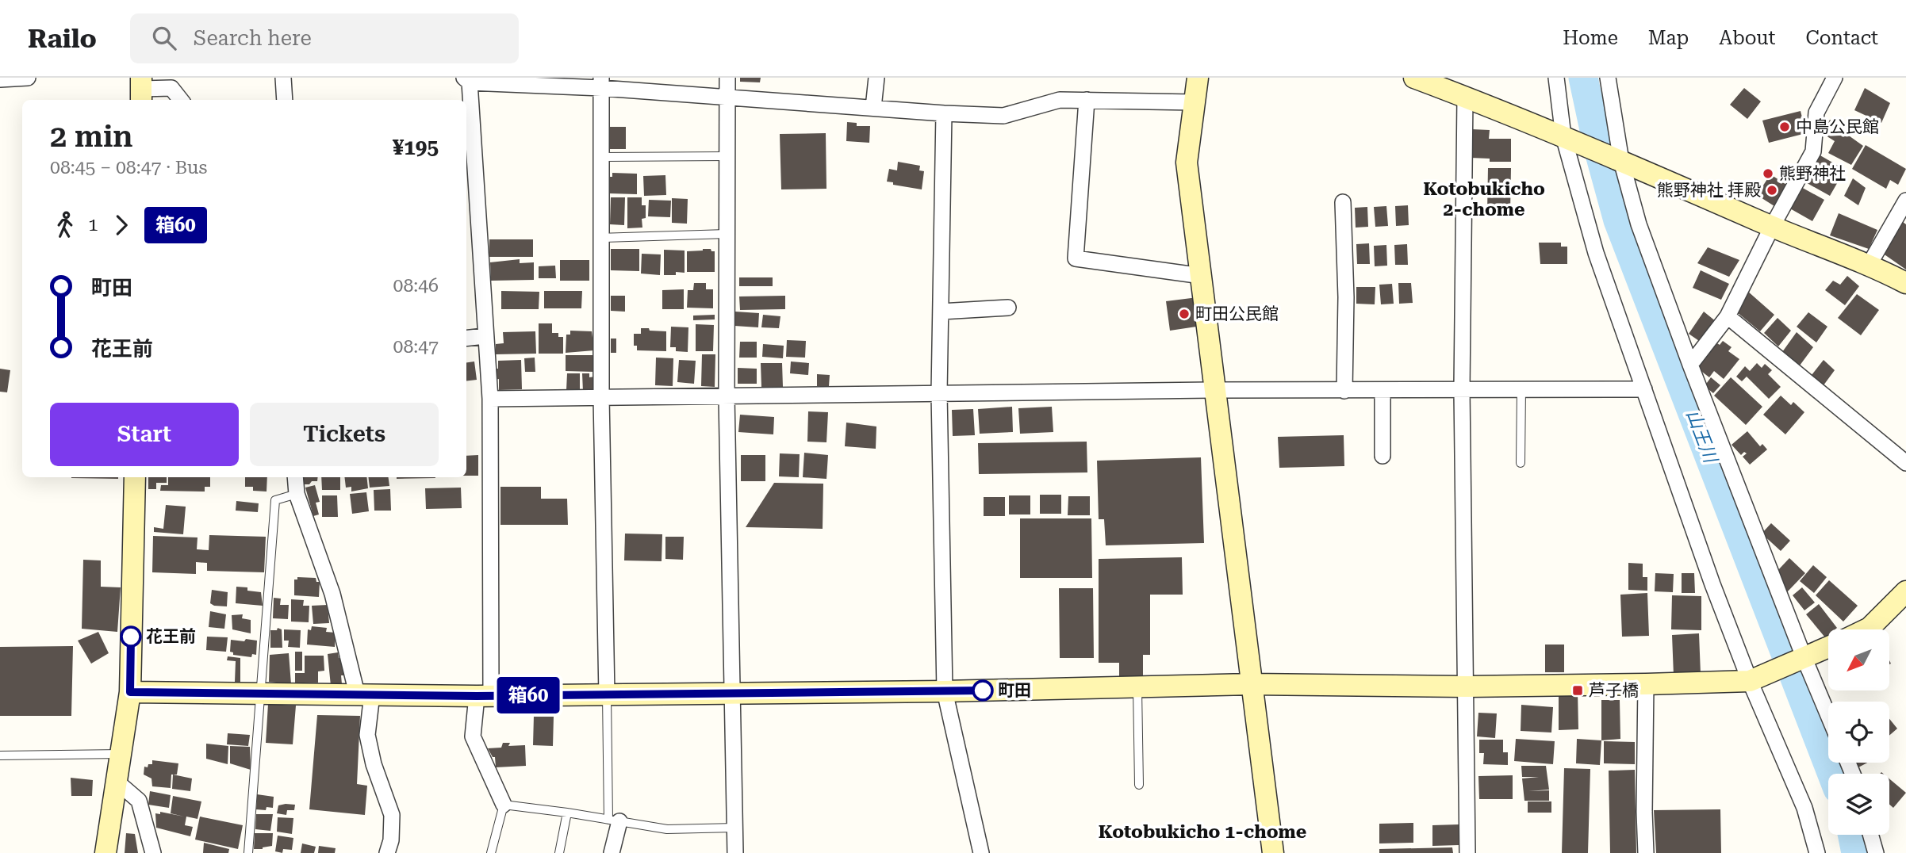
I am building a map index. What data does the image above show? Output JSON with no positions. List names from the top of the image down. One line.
{"districts":["Kotobukicho 2-chome","Kotobukicho 1-chome"],"water":["山王川"],"places":{"other":["中島公民館","熊野神社","熊野神社 拝殿","町田公民館","花王前","町田"],"transit":["芦子橋"]},"lines":["bus line 箱60"],"north":"bottom left","page":{"header":"Railo","search":"Search here","nav":["Home","Map","About","Contact"],"on_map":"箱60","heading":["2 min","08:45 – 08:47 · Bus","¥195"],"legs":["1","箱60"],"list":[{"name":"町田","value":"08:46"},{"name":"花王前","value":"08:47"}],"buttons":["Start","Tickets"]}}
